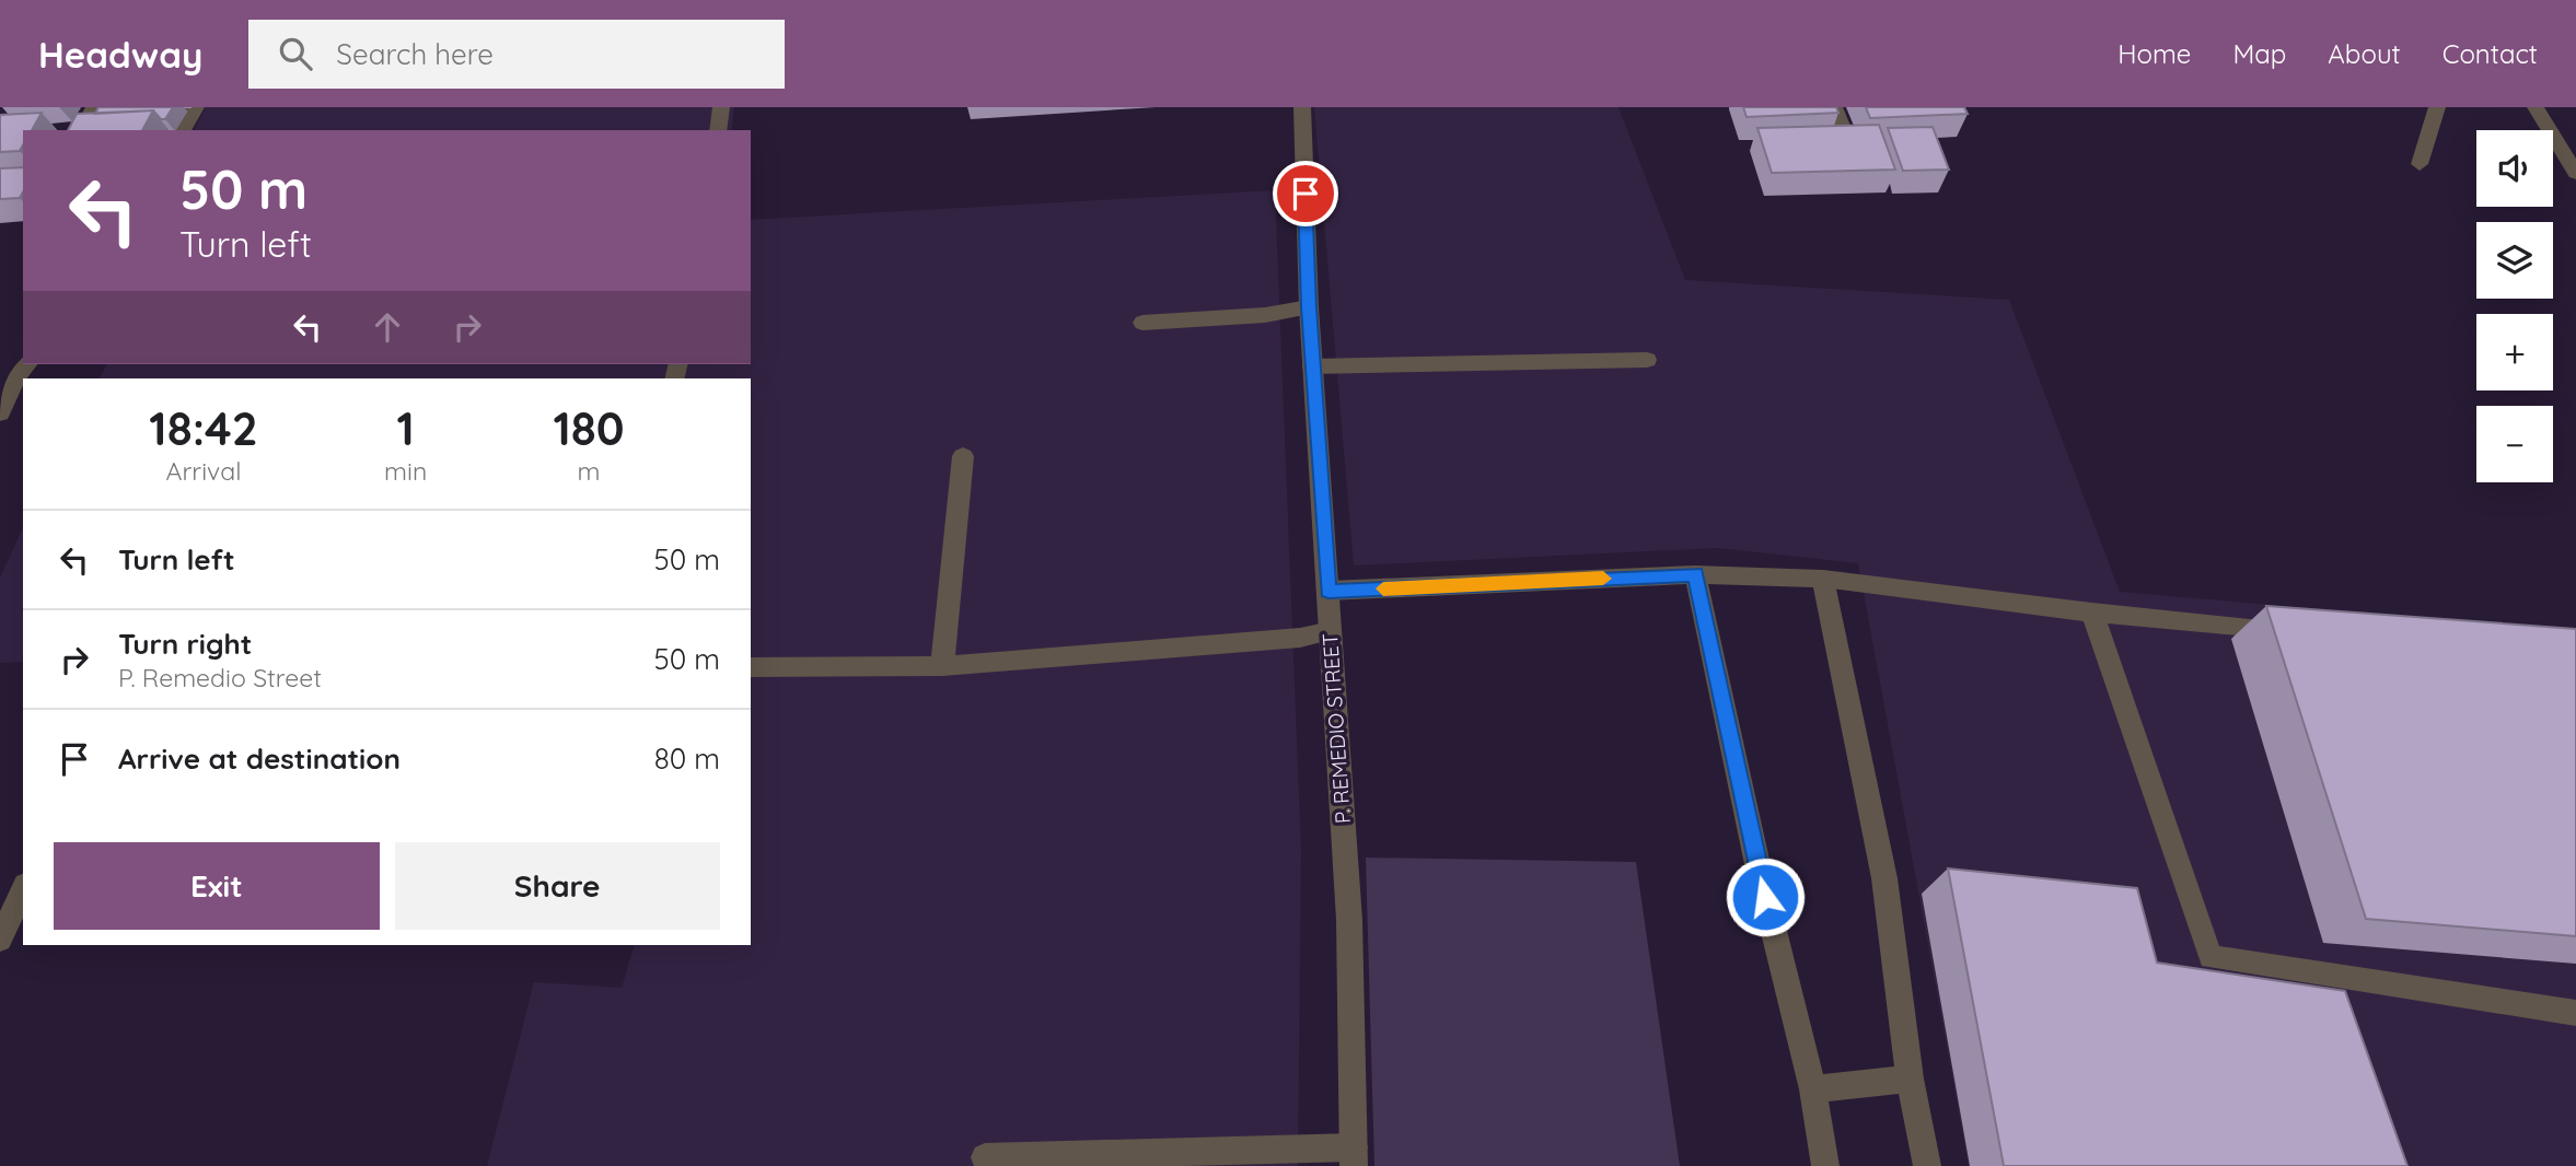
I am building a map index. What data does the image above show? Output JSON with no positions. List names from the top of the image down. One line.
{"streets":{"street":["P. REMEDIO STREET"]},"page":{"header":"Headway","search":"Search here","nav":["Home","Map","About","Contact"],"map_buttons":["+","−"],"turn":["50 m","Turn left"],"eta":["18:42","Arrival","1","min","180","m"],"list":[{"name":"Turn left","value":"50 m"},{"name":"Turn right","note":"P. Remedio Street","value":"50 m"},{"name":"Arrive at destination","value":"80 m"}],"buttons":["Exit","Share"]}}
